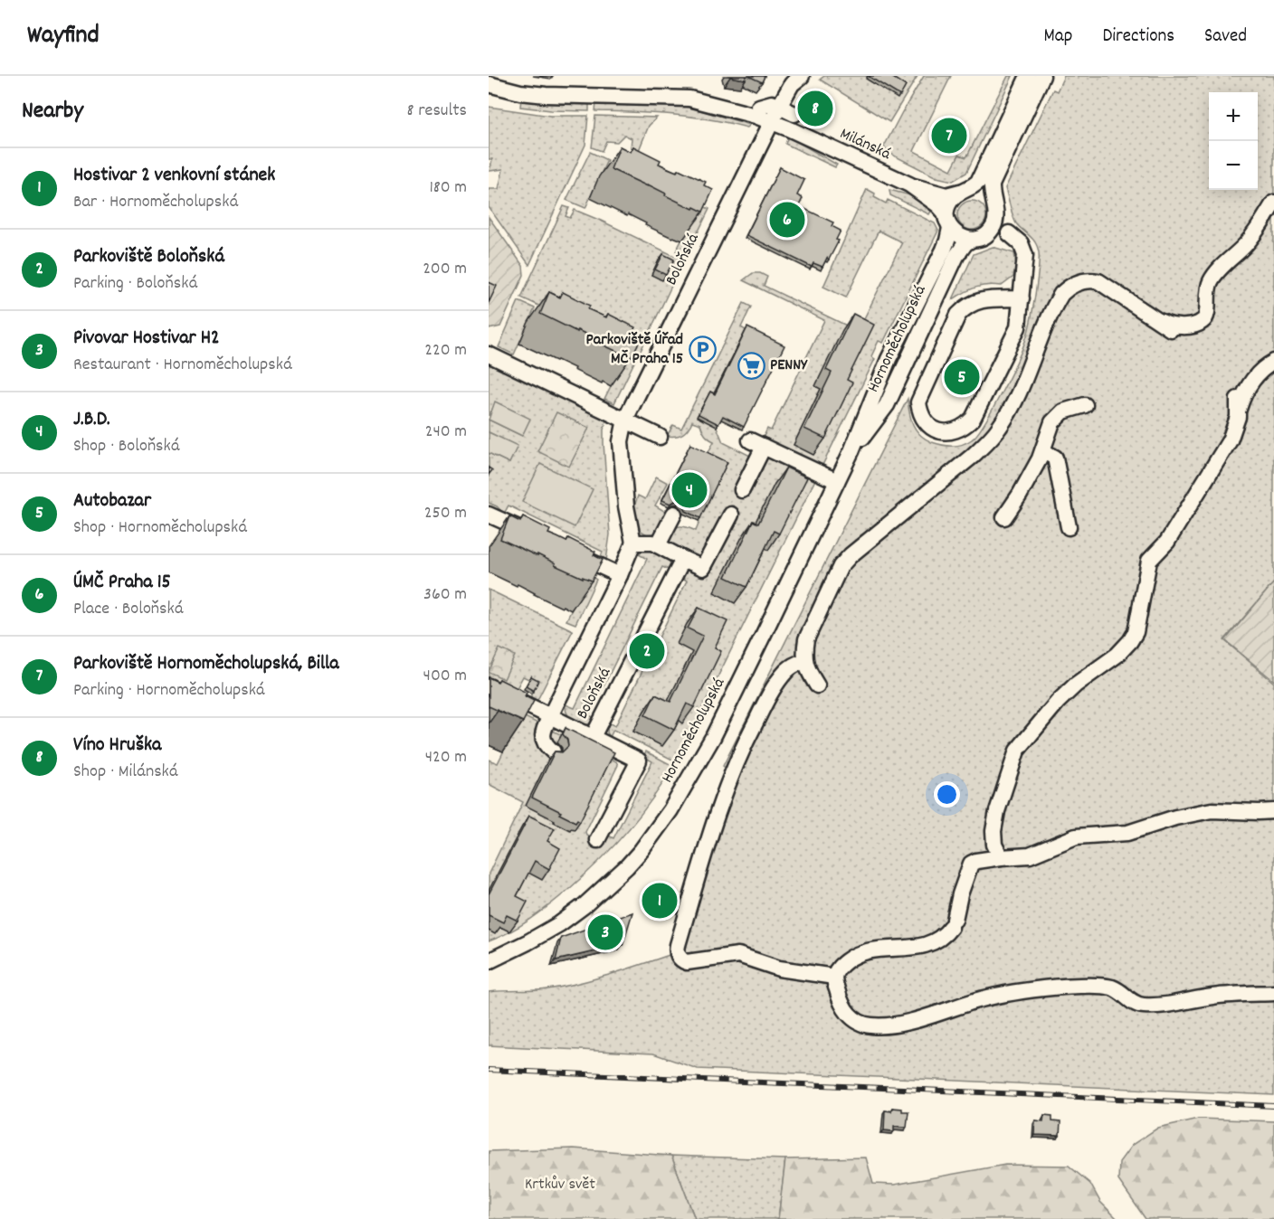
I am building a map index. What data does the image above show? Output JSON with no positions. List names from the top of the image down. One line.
{"streets":{"street":["Milánská","Boloňská","Hornoměcholupská"]},"crossings":[["Milánská","Boloňská"],["Milánská","Hornoměcholupská"]],"parks":["Krtkův svět"],"places":{"parking":["Parkoviště Úřad MČ Praha 15"],"supermarket":["PENNY"]},"page":{"header":"Wayfind","nav":["Map","Directions","Saved"],"heading":["Nearby","8 results"],"pins":["8","7","6","5","4","2","1","3"],"map_buttons":["+","−"],"list":[{"mark":"1","name":"Hostivar 2 venkovní stánek","note":"Bar · Hornoměcholupská","value":"180 m"},{"mark":"2","name":"Parkoviště Boloňská","note":"Parking · Boloňská","value":"200 m"},{"mark":"3","name":"Pivovar Hostivar H2","note":"Restaurant · Hornoměcholupská","value":"220 m"},{"mark":"4","name":"J.B.D.","note":"Shop · Boloňská","value":"240 m"},{"mark":"5","name":"Autobazar","note":"Shop · Hornoměcholupská","value":"250 m"},{"mark":"6","name":"ÚMČ Praha 15","note":"Place · Boloňská","value":"360 m"},{"mark":"7","name":"Parkoviště Hornoměcholupská, Billa","note":"Parking · Hornoměcholupská","value":"400 m"},{"mark":"8","name":"Víno Hruška","note":"Shop · Milánská","value":"420 m"}]}}
